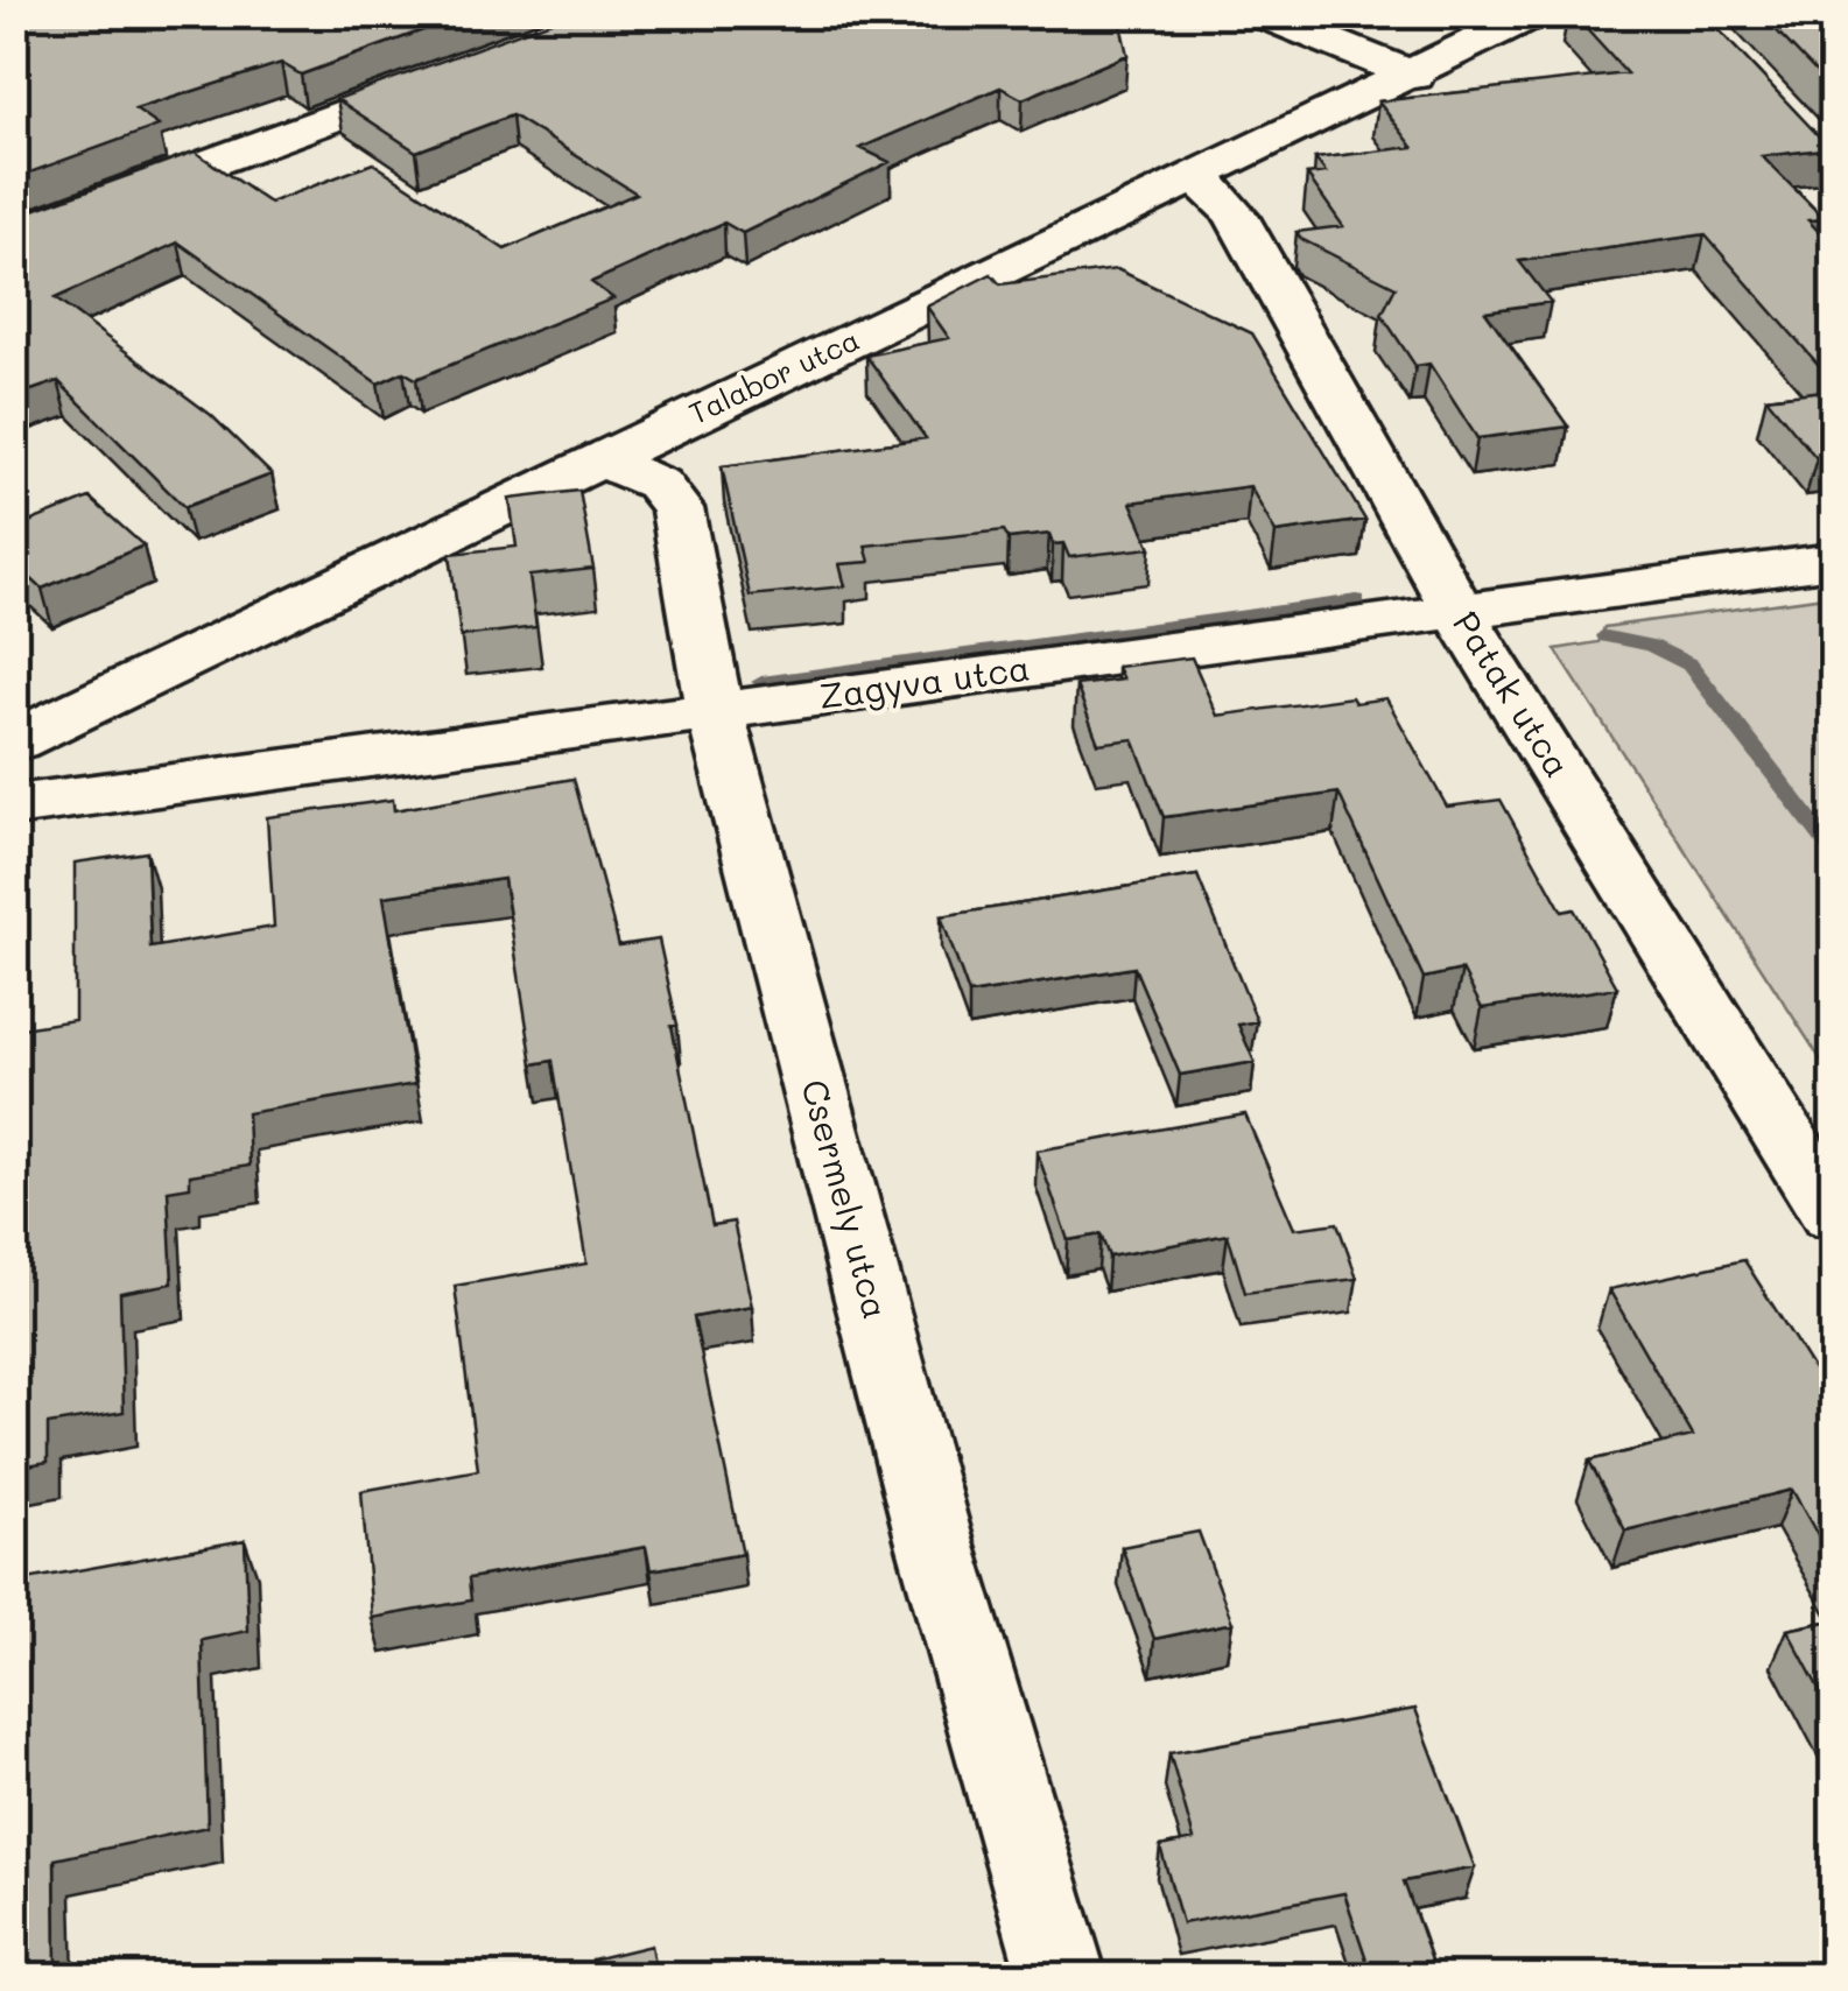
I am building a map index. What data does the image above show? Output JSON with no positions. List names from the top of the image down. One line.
{"streets":{"street":["Talabor utca","Zagyva utca","Patak utca","Csermely utca"]},"crossings":[["Talabor utca","Patak utca"],["Talabor utca","Csermely utca"],["Zagyva utca","Patak utca"],["Zagyva utca","Csermely utca"]]}
